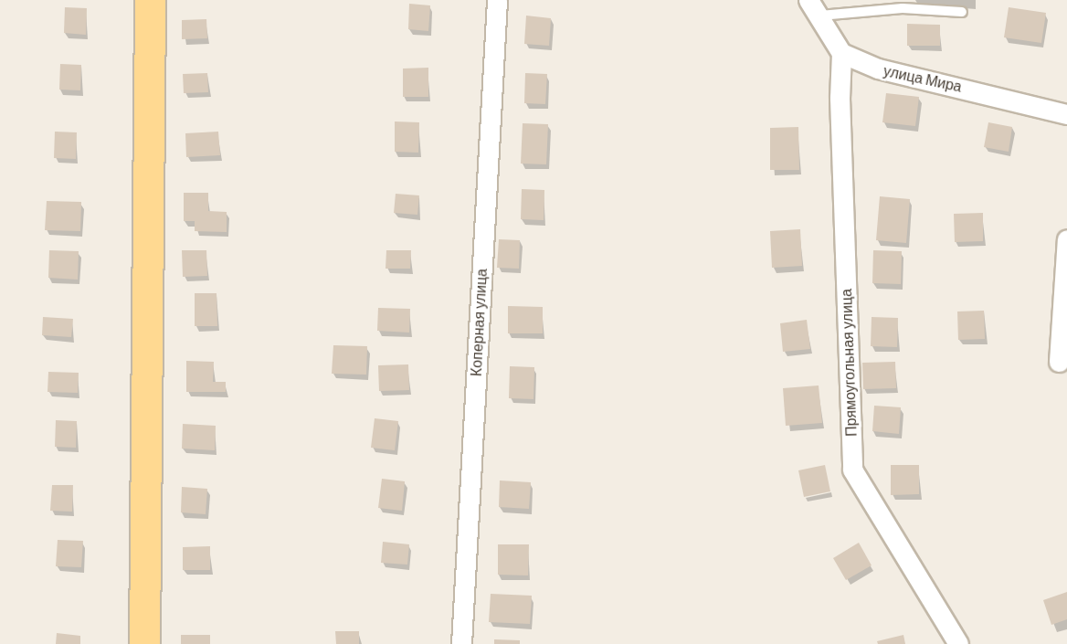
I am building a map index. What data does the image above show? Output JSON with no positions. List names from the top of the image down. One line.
{"streets":{"street":["улица Мира","Коперная улица","Прямоугольная улица"]},"crossings":[["улица Мира","Прямоугольная улица"]]}
